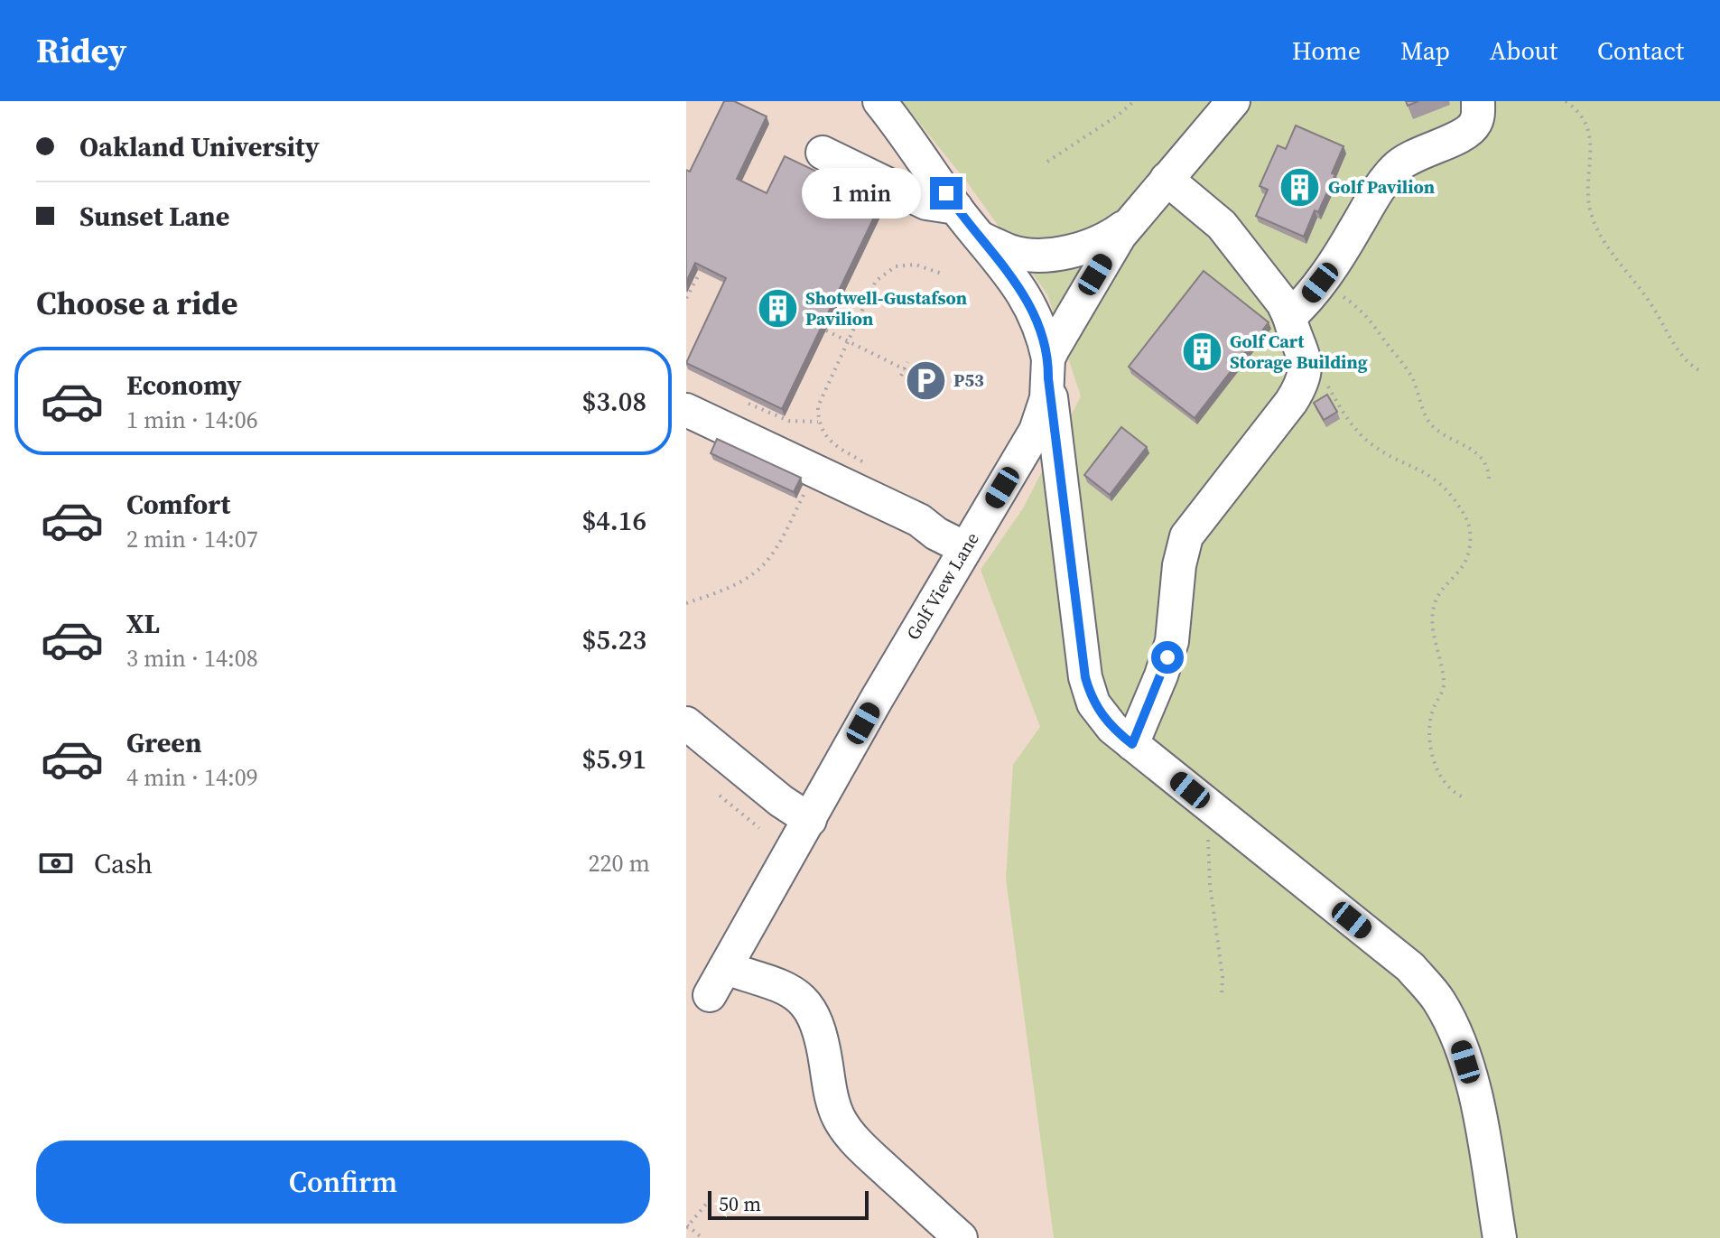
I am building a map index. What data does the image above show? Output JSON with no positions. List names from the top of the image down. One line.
{"streets":{"street":["Golf View Lane"]},"places":{"building":["Golf Pavilion","Shotwell-Gustafson Pavilion","Golf Cart Storage Building"],"parking":["P53"]},"scale_bar":"50 m","page":{"header":"Ridey","nav":["Home","Map","About","Contact"],"banner":["Oakland University","Sunset Lane"],"bubble":"1 min","heading":"Choose a ride","list":[{"name":"Economy","note":"1 min · 14:06","value":"$3.08"},{"name":"Comfort","note":"2 min · 14:07","value":"$4.16"},{"name":"XL","note":"3 min · 14:08","value":"$5.23"},{"name":"Green","note":"4 min · 14:09","value":"$5.91"}],"pay":["Cash","220 m"],"buttons":"Confirm","scale":"50 m"}}
